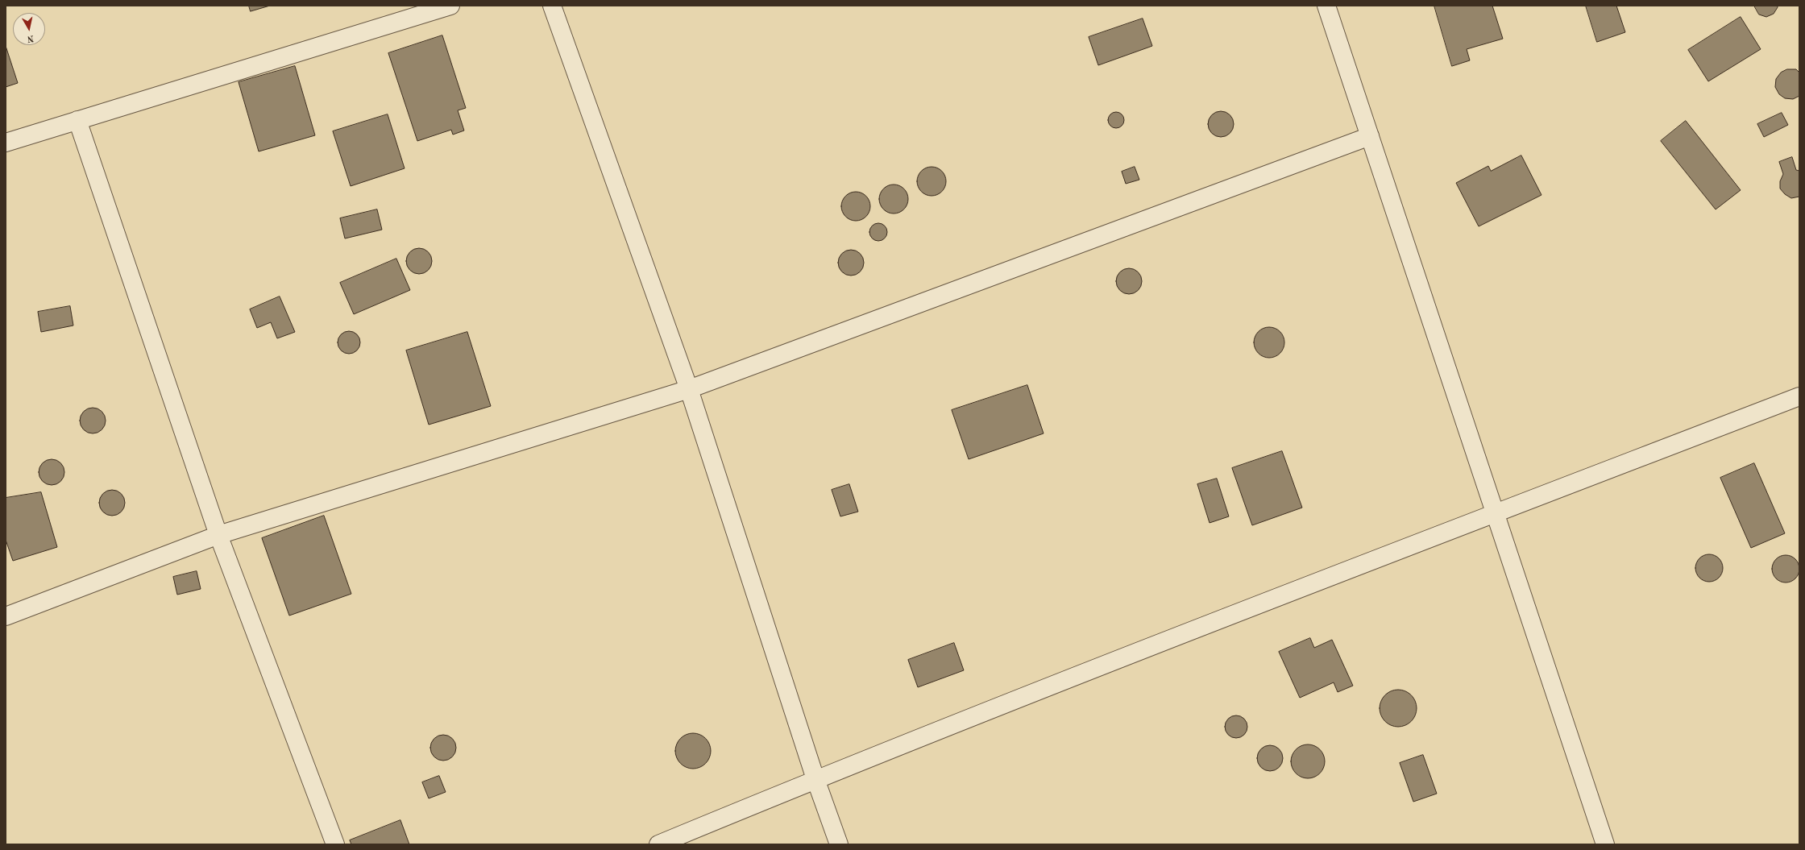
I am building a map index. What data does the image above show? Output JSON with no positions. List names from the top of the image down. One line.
{"north":"bottom"}
